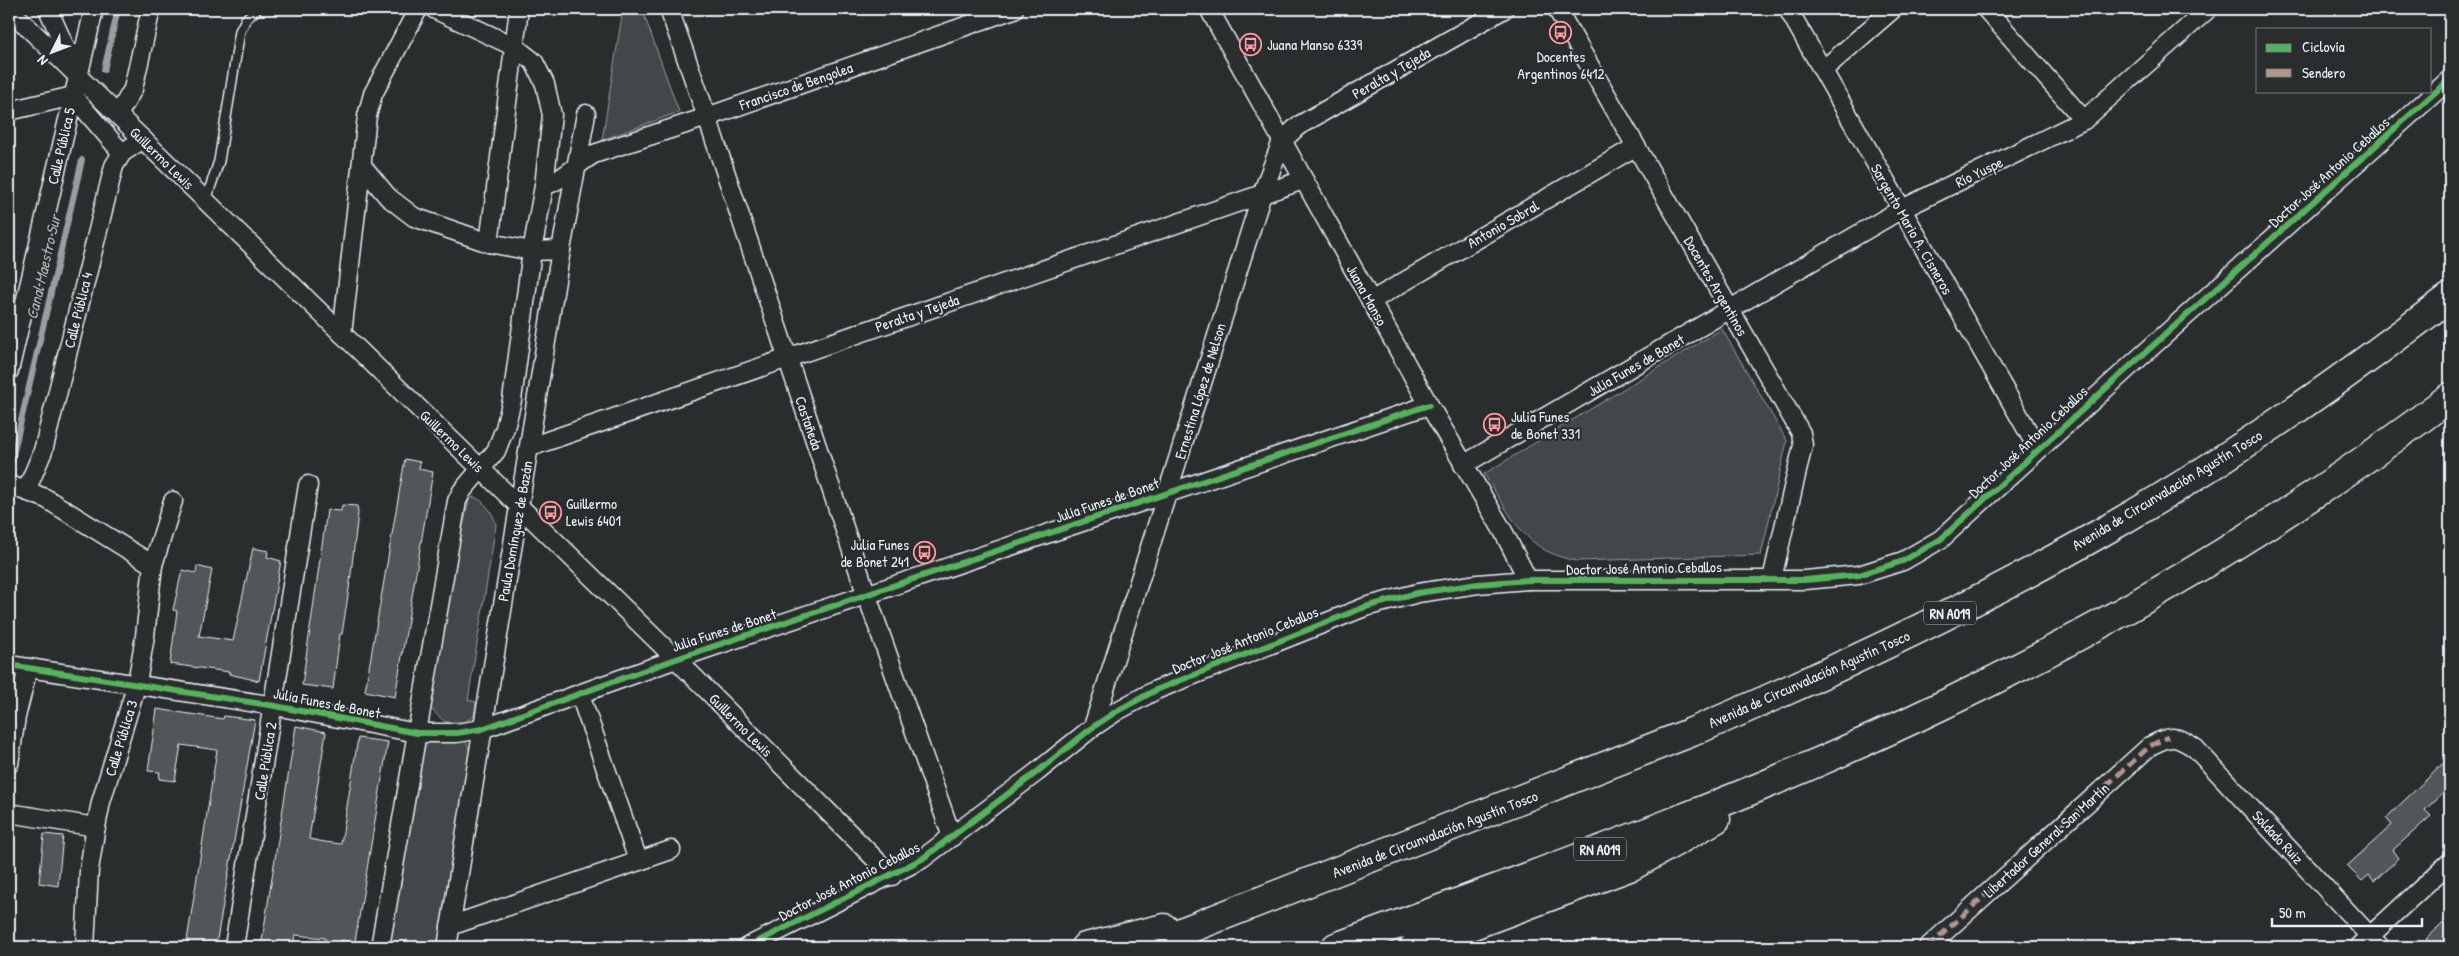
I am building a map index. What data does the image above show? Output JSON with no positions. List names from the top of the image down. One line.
{"streets":{"highway":["Avenida de Circunvalación Agustín Tosco","RN A019"],"street":["Peralta y Tejeda","Francisco de Bengolea","Calle Pública 5","Guillermo Lewis","Río Yuspe","Doctor José Antonio Ceballos","Antonio Sobral","Sargento Mario A. Cisneros","Docentes Argentinos","Juana Manso","Calle Pública 4","Julia Funes de Bonet","Ernestina López de Nelson","Castañeda","Paula Domínguez de Bazán","Calle Pública 3","Calle Pública 2","Soldado Ruiz","Libertador General San Martín"]},"crossings":[["Peralta y Tejeda","Juana Manso"],["Peralta y Tejeda","Ernestina López de Nelson"],["Peralta y Tejeda","Castañeda"],["Peralta y Tejeda","Paula Domínguez de Bazán"],["Francisco de Bengolea","Castañeda"],["Francisco de Bengolea","Paula Domínguez de Bazán"],["Calle Pública 5","Guillermo Lewis"],["Guillermo Lewis","Doctor José Antonio Ceballos"],["Guillermo Lewis","Julia Funes de Bonet"],["Guillermo Lewis","Paula Domínguez de Bazán"],["Río Yuspe","Sargento Mario A. Cisneros"],["Río Yuspe","Docentes Argentinos"],["Río Yuspe","Julia Funes de Bonet"],["Doctor José Antonio Ceballos","Sargento Mario A. Cisneros"],["Doctor José Antonio Ceballos","Docentes Argentinos"],["Doctor José Antonio Ceballos","Juana Manso"],["Doctor José Antonio Ceballos","Ernestina López de Nelson"],["Doctor José Antonio Ceballos","Castañeda"],["Antonio Sobral","Docentes Argentinos"],["Antonio Sobral","Juana Manso"],["Docentes Argentinos","Julia Funes de Bonet"],["Juana Manso","Julia Funes de Bonet"],["Juana Manso","Ernestina López de Nelson"],["Julia Funes de Bonet","Ernestina López de Nelson"],["Julia Funes de Bonet","Castañeda"],["Julia Funes de Bonet","Paula Domínguez de Bazán"],["Julia Funes de Bonet","Calle Pública 3"],["Julia Funes de Bonet","Calle Pública 2"],["Soldado Ruiz","Libertador General San Martín"]],"water":["Canal Maestro Sur"],"places":{"bus stop":["Docentes Argentinos 6412","Juana Manso 6339","Julia Funes de Bonet 331","Guillermo Lewis 6401","Julia Funes de Bonet 241"]},"legend":["Ciclovía","Sendero"],"scale_bar":"50 m","north":"bottom left"}
